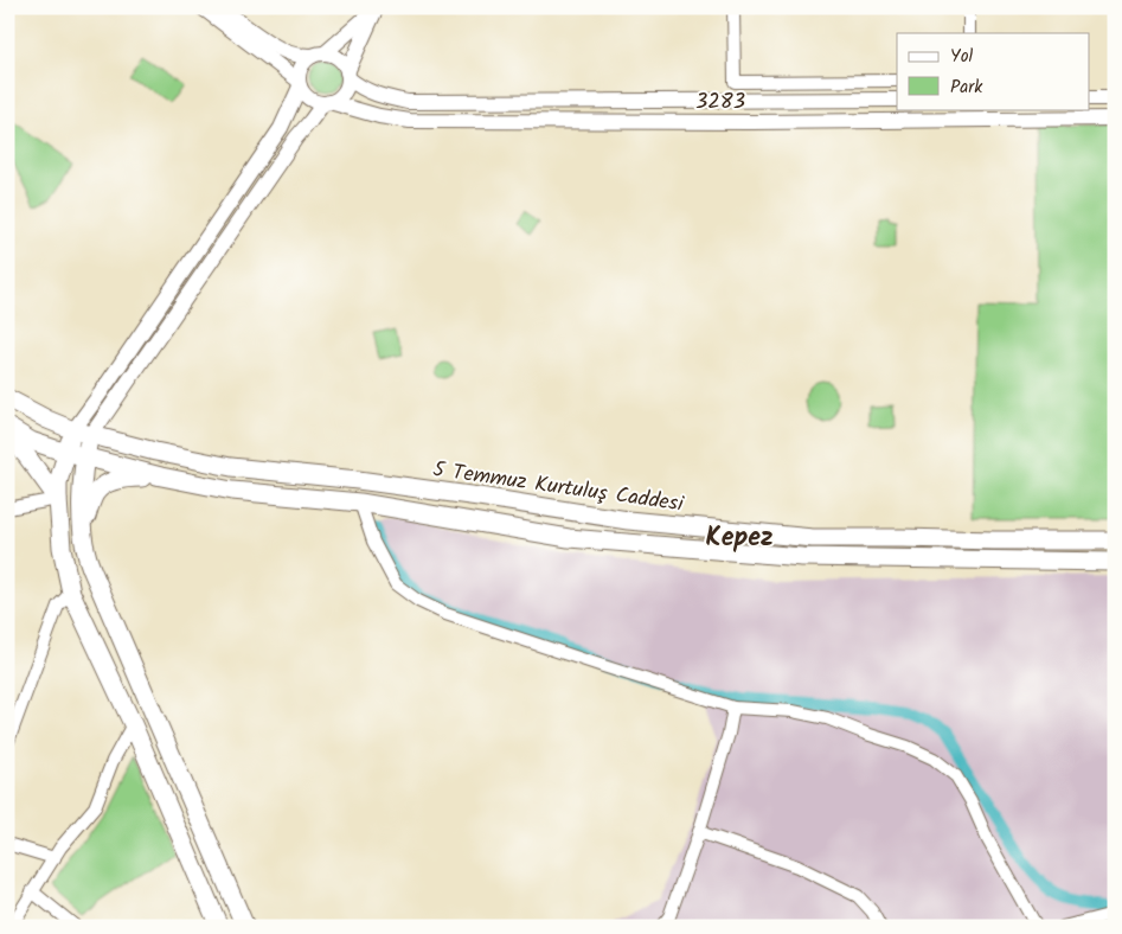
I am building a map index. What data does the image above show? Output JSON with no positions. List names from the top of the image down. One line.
{"streets":{"main road":["5 Temmuz Kurtuluş Caddesi"],"street":["3283"]},"districts":["Kepez"],"legend":["Yol","Park"]}
